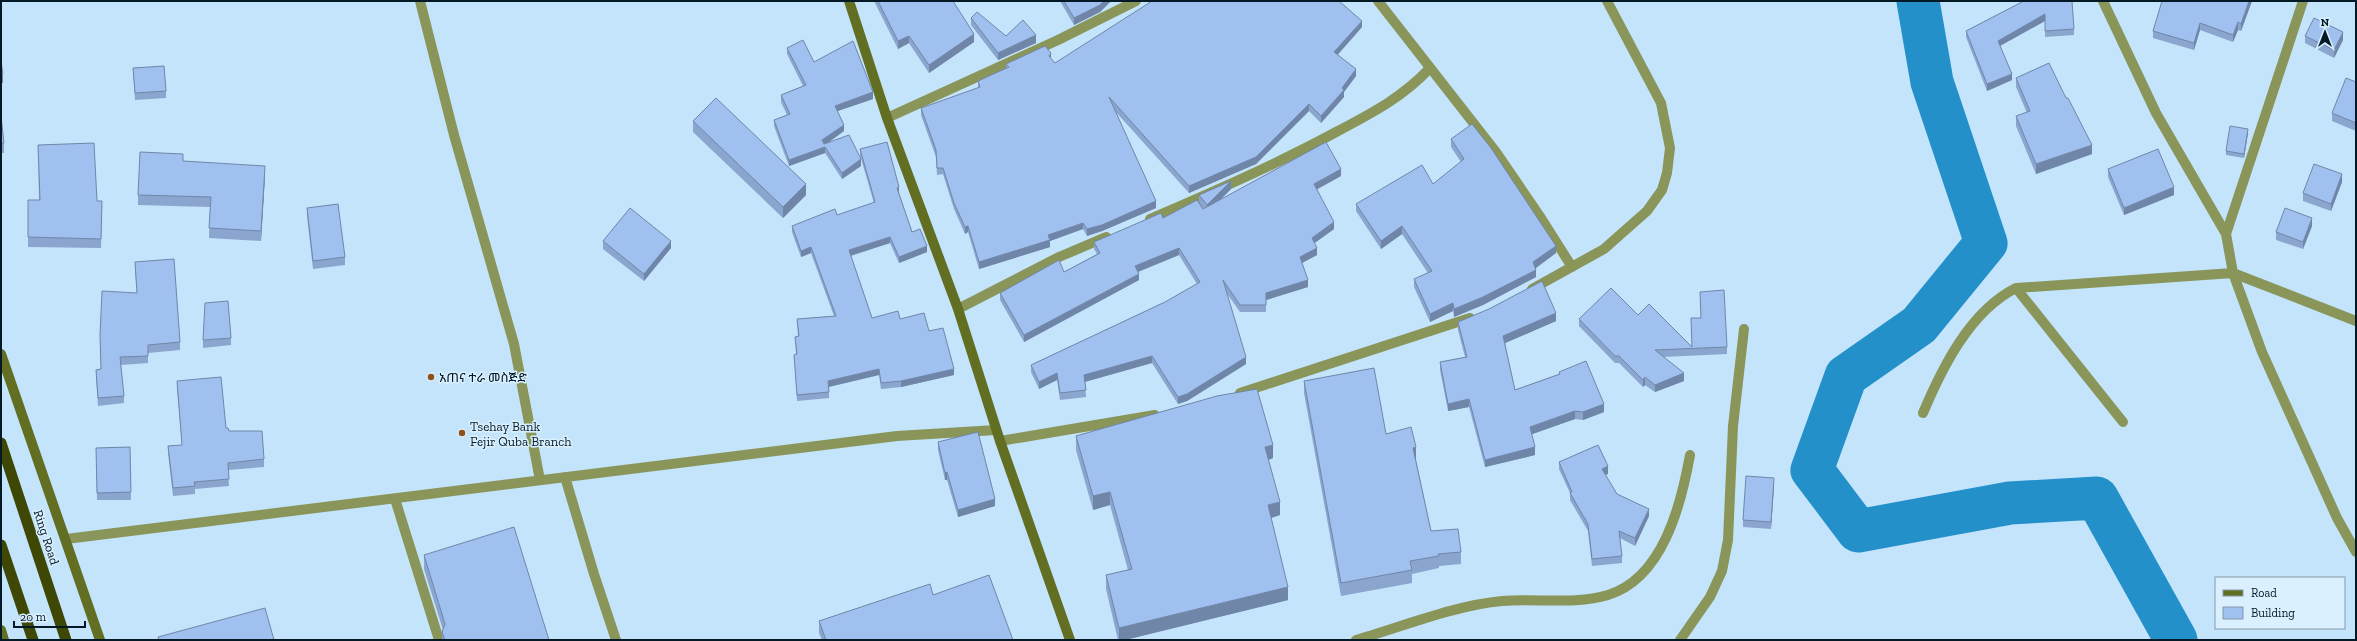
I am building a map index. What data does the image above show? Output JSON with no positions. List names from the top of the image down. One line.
{"streets":{"highway":["Ring Road"]},"places":["አጠና ተራ መስጅድ","Tsehay Bank Fejir Quba Branch"],"legend":["Road","Building"],"scale_bar":"20 m","north":"top"}
